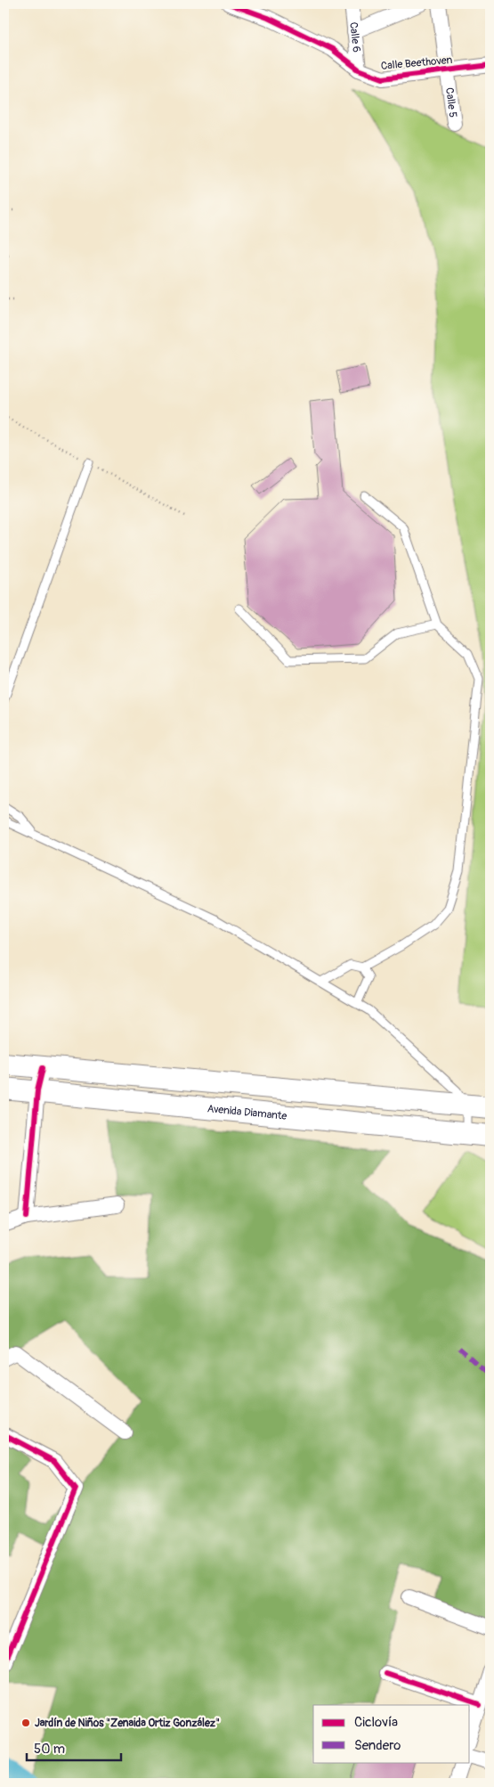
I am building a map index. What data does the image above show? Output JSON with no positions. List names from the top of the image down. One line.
{"streets":{"main road":["Avenida Diamante"],"street":["Calle 6","Calle Beethoven","Calle 5"]},"crossings":[["Calle 6","Calle Beethoven"],["Calle Beethoven","Calle 5"]],"places":["Jardín de Niños \"Zenaida Ortiz González\""],"legend":["Ciclovía","Sendero"],"scale_bar":"50 m"}
